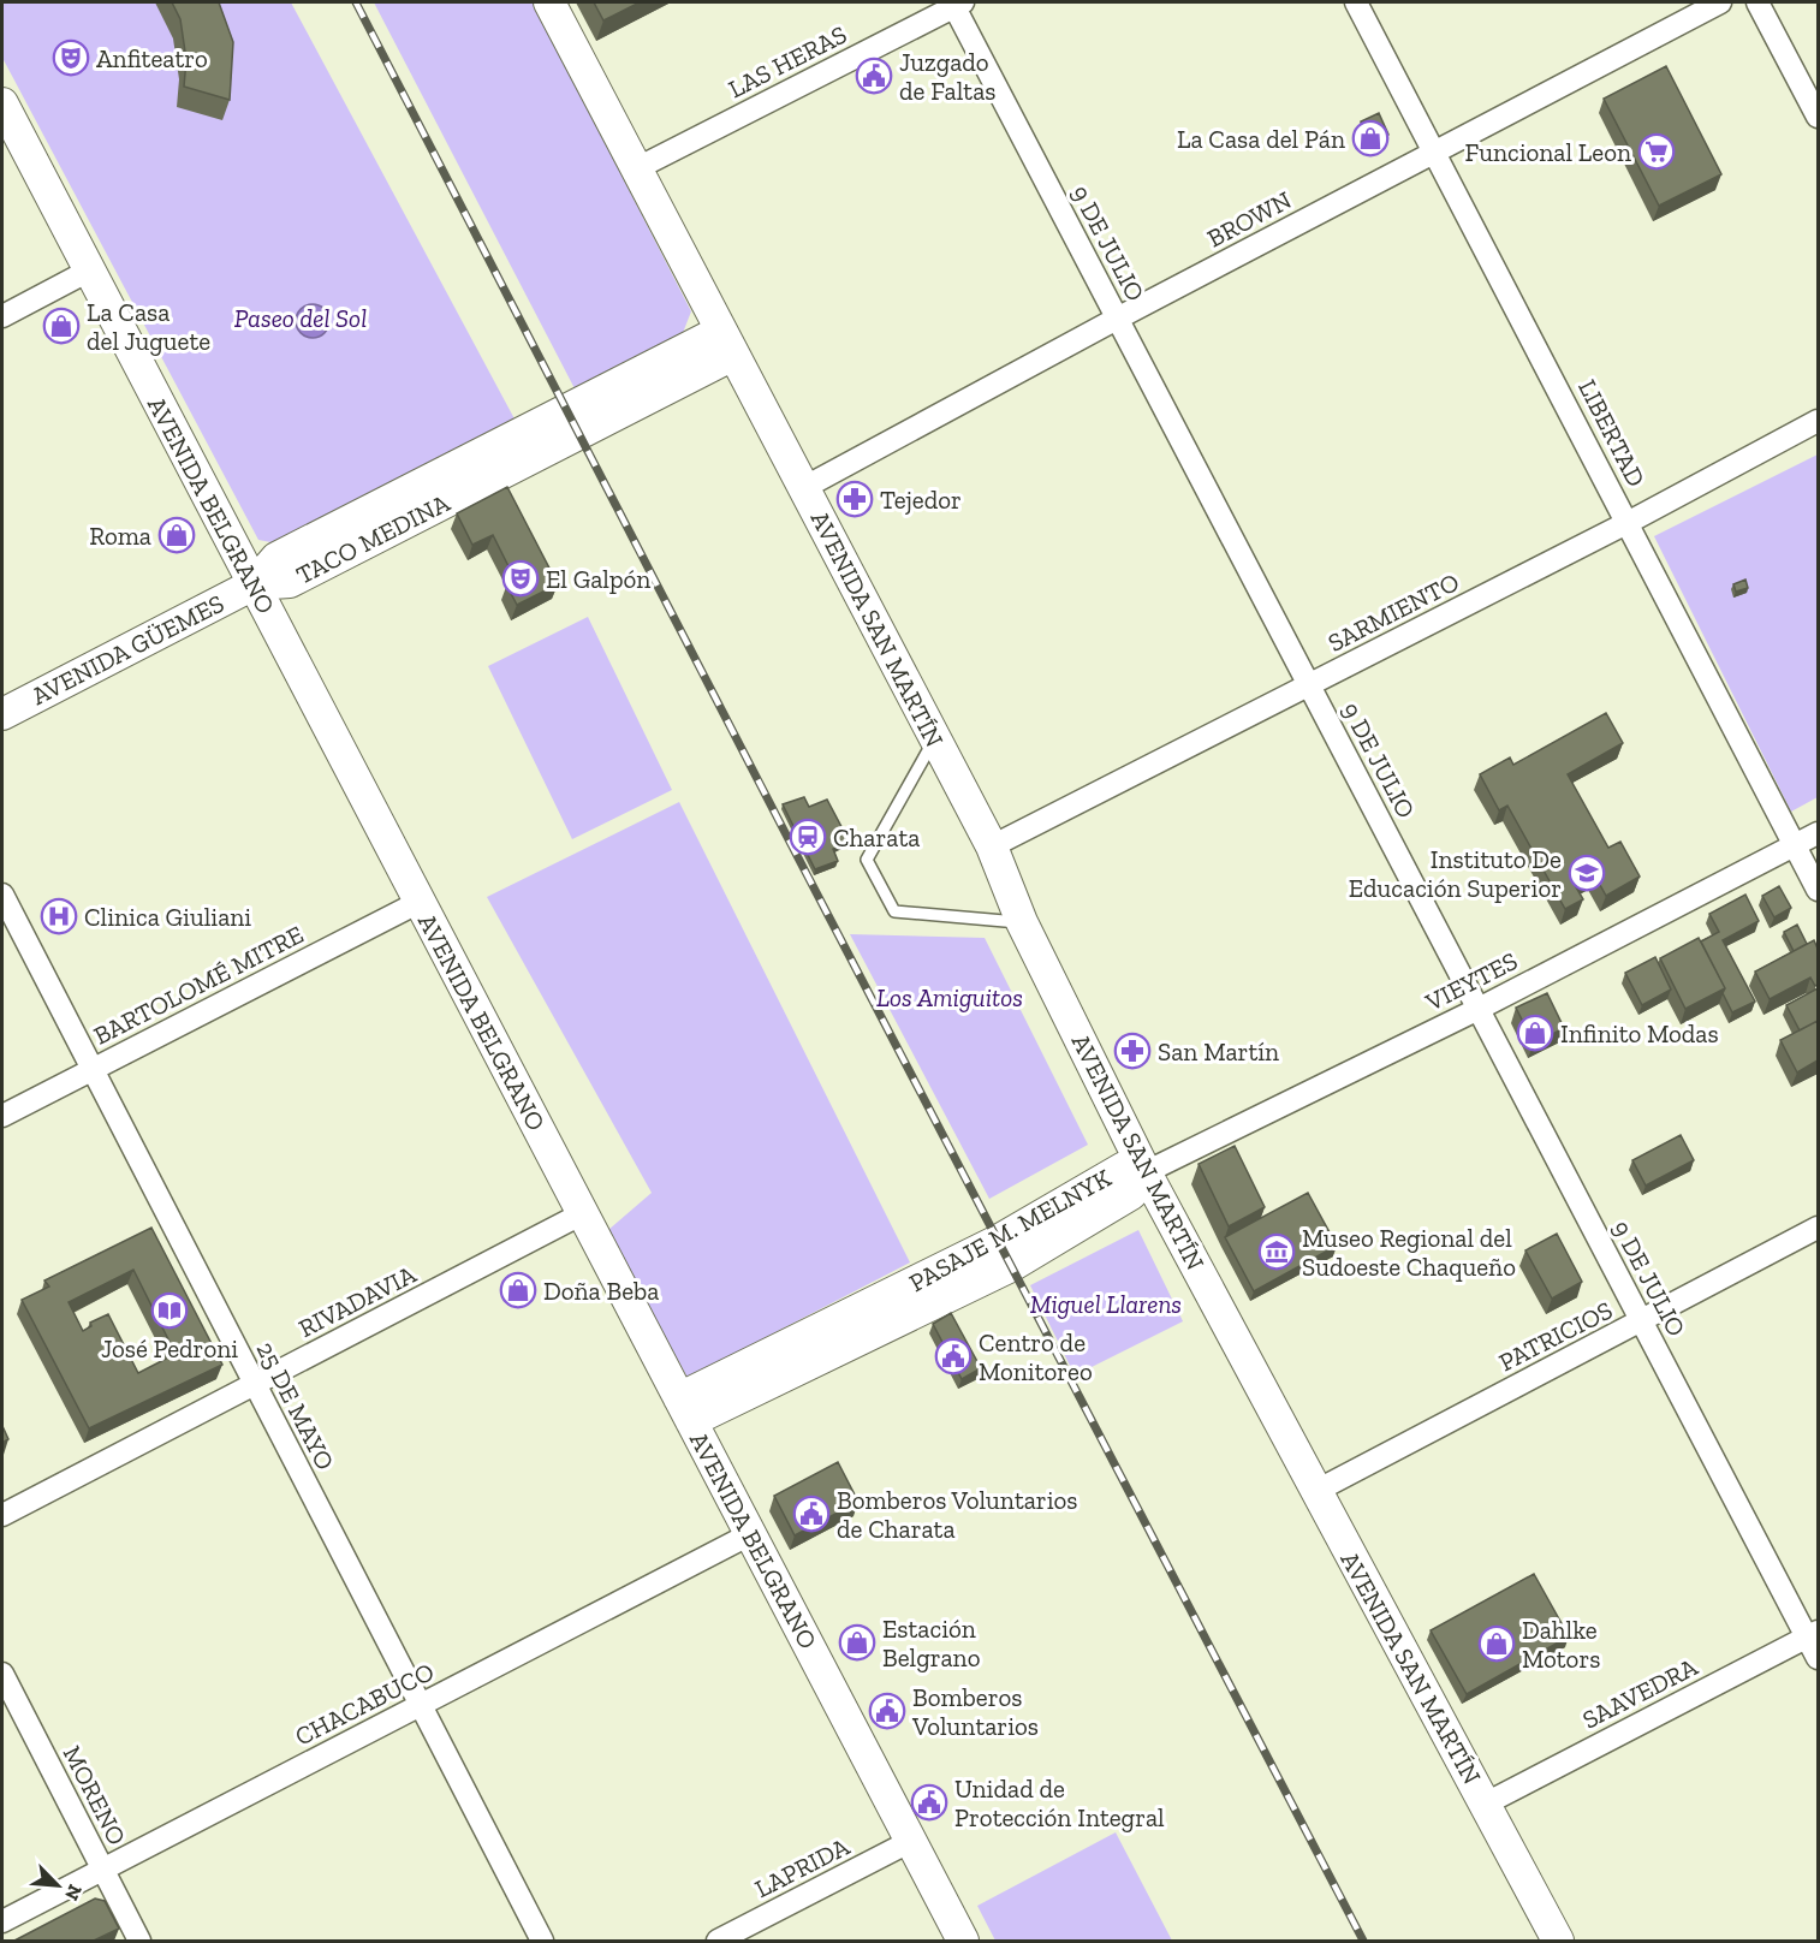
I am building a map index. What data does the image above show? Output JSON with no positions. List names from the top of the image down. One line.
{"streets":{"main road":["AVENIDA BELGRANO","TACO MEDINA","AVENIDA SAN MARTÍN","AVENIDA GÜEMES","PASAJE M. MELNYK"],"street":["LAS HERAS","BROWN","9 DE JULIO","LIBERTAD","SARMIENTO","VIEYTES","BARTOLOMÉ MITRE","RIVADAVIA","PATRICIOS","25 DE MAYO","SAAVEDRA","CHACABUCO","MORENO","LAPRIDA"]},"crossings":[["LAS HERAS","9 DE JULIO"],["LAS HERAS","AVENIDA SAN MARTÍN"],["BROWN","9 DE JULIO"],["BROWN","LIBERTAD"],["BROWN","AVENIDA SAN MARTÍN"],["9 DE JULIO","SARMIENTO"],["9 DE JULIO","VIEYTES"],["9 DE JULIO","PATRICIOS"],["9 DE JULIO","SAAVEDRA"],["LIBERTAD","SARMIENTO"],["LIBERTAD","VIEYTES"],["AVENIDA BELGRANO","TACO MEDINA"],["AVENIDA BELGRANO","AVENIDA GÜEMES"],["AVENIDA BELGRANO","BARTOLOMÉ MITRE"],["AVENIDA BELGRANO","PASAJE M. MELNYK"],["AVENIDA BELGRANO","RIVADAVIA"],["AVENIDA BELGRANO","CHACABUCO"],["AVENIDA BELGRANO","LAPRIDA"],["TACO MEDINA","AVENIDA SAN MARTÍN"],["TACO MEDINA","AVENIDA GÜEMES"],["SARMIENTO","AVENIDA SAN MARTÍN"],["AVENIDA SAN MARTÍN","VIEYTES"],["AVENIDA SAN MARTÍN","PASAJE M. MELNYK"],["AVENIDA SAN MARTÍN","PATRICIOS"],["AVENIDA SAN MARTÍN","SAAVEDRA"],["VIEYTES","PASAJE M. MELNYK"],["BARTOLOMÉ MITRE","25 DE MAYO"],["RIVADAVIA","25 DE MAYO"],["25 DE MAYO","CHACABUCO"],["CHACABUCO","MORENO"]],"parks":["Paseo del Sol","Los Amiguitos","Miguel Llarens"],"places":{"theatre":["Anfiteatro","El Galpón"],"public building":["Juzgado de Faltas","Centro de Monitoreo","Bomberos Voluntarios de Charata","Bomberos Voluntarios","Unidad de Protección Integral"],"shop":["La Casa del Pán","La Casa del Juguete","Roma","Infinito Modas","Doña Beba","Estación Belgrano","Dahlke Motors"],"supermarket":["Funcional Leon"],"pharmacy":["Tejedor","San Martín"],"station":["Charata"],"school or university":["Instituto De Educación Superior"],"hospital":["Clinica Giuliani"],"museum":["Museo Regional del Sudoeste Chaqueño"],"library":["José Pedroni"]},"north":"bottom right"}
